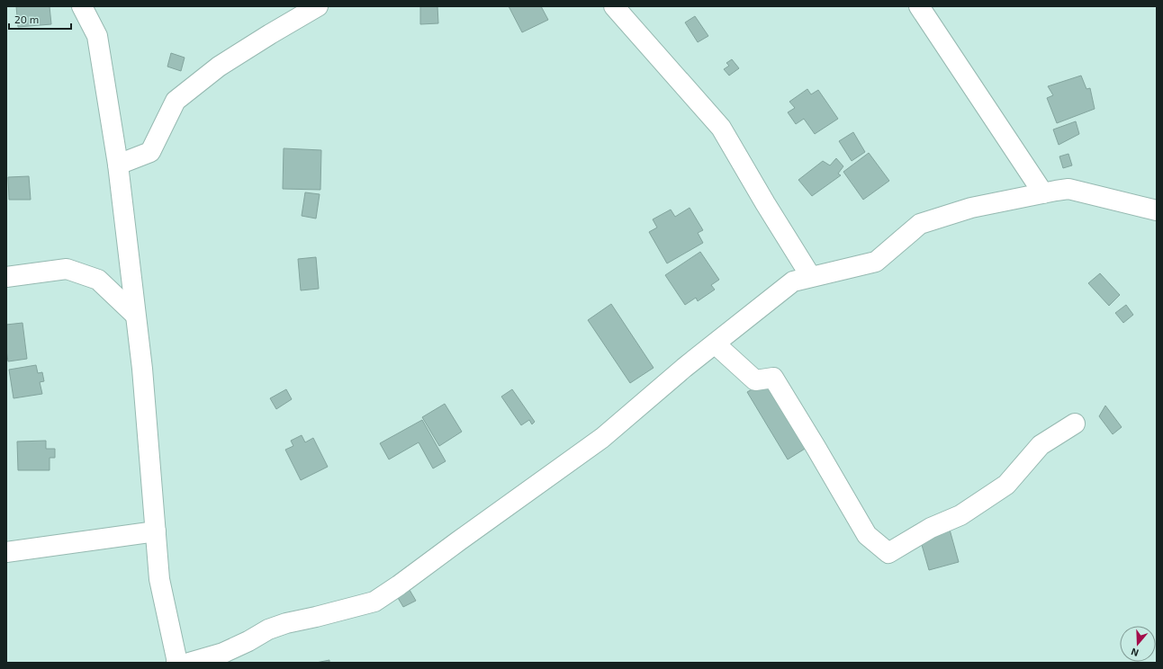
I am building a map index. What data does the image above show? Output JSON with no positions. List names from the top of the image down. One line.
{"scale_bar":"20 m","north":"bottom"}
